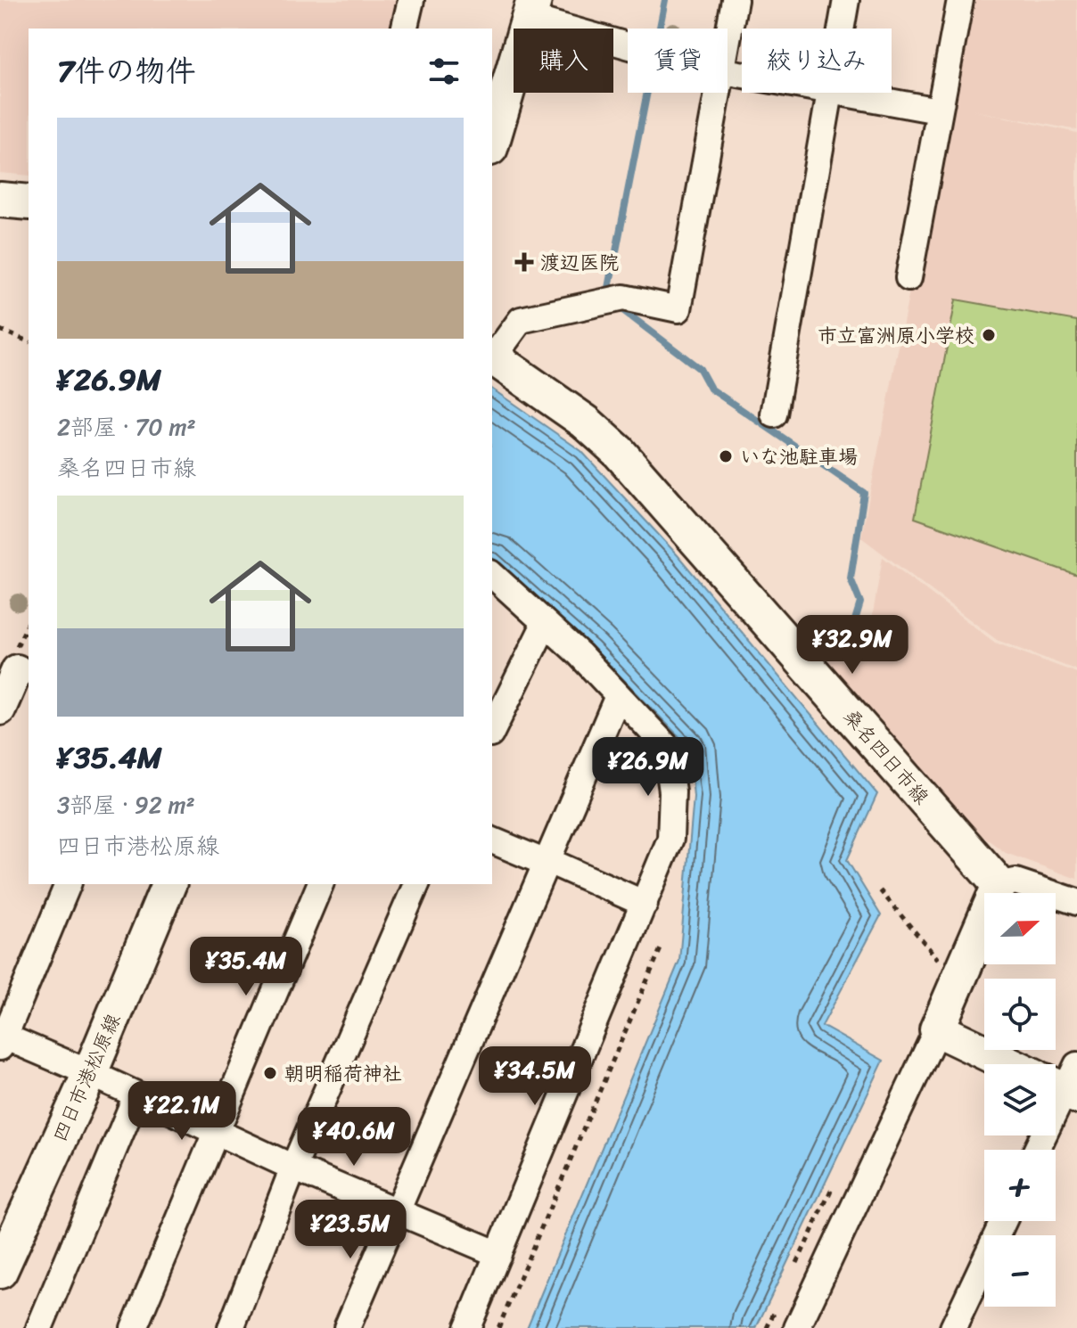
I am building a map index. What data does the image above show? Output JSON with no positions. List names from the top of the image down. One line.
{"streets":{"main road":["桑名四日市線","四日市港松原線"]},"places":{"health":["渡辺医院"],"other":["市立富洲原小学校","いな池駐車場","朝明稲荷神社"]},"north":"right","page":{"chip":["購入","賃貸","絞り込み"],"heading":"7件の物件","list":[{"name":"¥26.9M","note":"2部屋 · 70 m² · 桑名四日市線"},{"name":"¥35.4M","note":"3部屋 · 92 m² · 四日市港松原線"}],"price":["¥32.9M","¥26.9M","¥35.4M","¥34.5M","¥22.1M","¥40.6M","¥23.5M"],"map_buttons":["+","−"]}}
